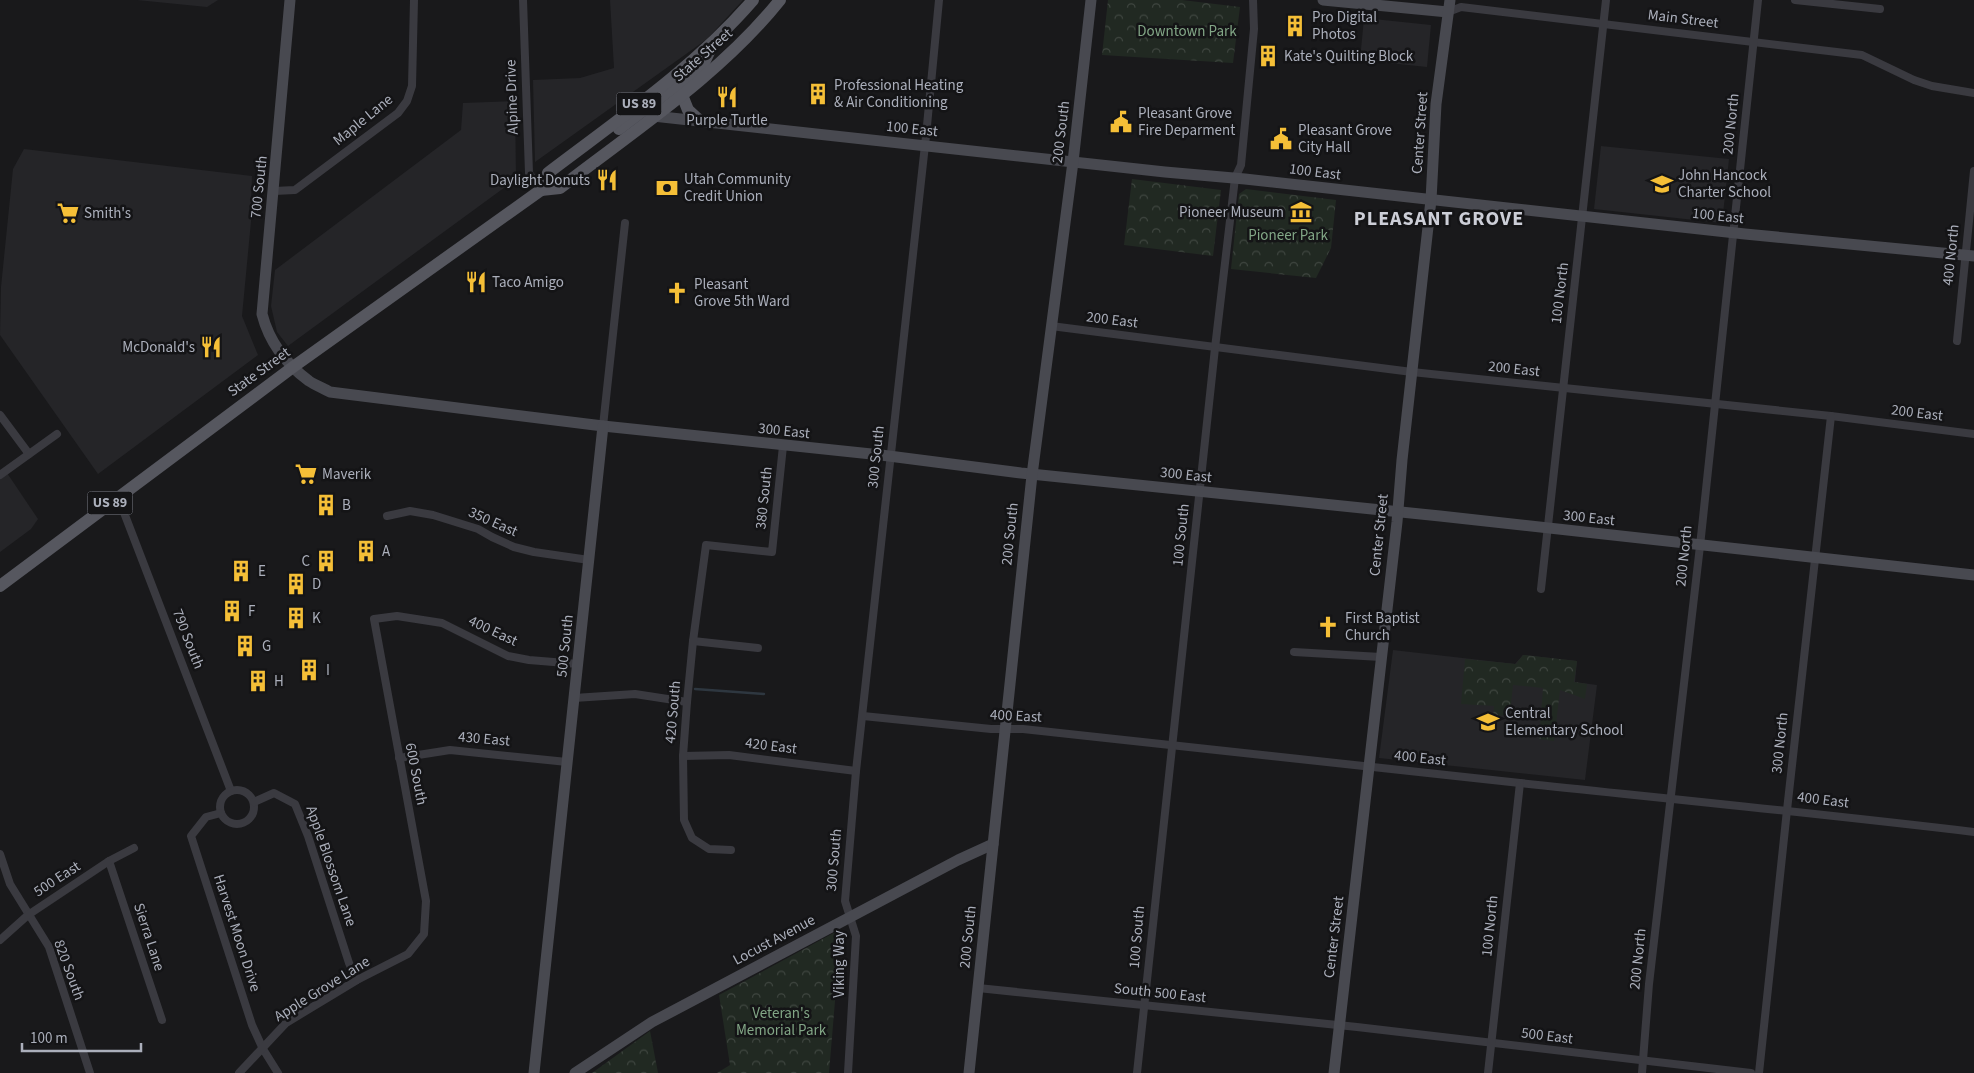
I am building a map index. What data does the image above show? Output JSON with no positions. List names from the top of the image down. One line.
{"streets":{"main road":["State Street","US 89"],"street":["Main Street","Alpine Drive","Maple Lane","200 North","100 East","200 South","Center Street","700 South","400 North","100 North","200 East","300 East","300 South","380 South","350 East","100 South","400 East","790 South","500 South","420 South","430 East","300 North","420 East","600 South","Apple Blossom Lane","500 East","Harvest Moon Drive","Sierra Lane","Locust Avenue","Viking Way","820 South","Apple Grove Lane","South 500 East"]},"crossings":[["Main Street","200 North"],["Main Street","Center Street"],["Main Street","100 North"],["State Street","Alpine Drive"],["State Street","100 East"],["State Street","700 South"],["State Street","300 East"],["State Street","790 South"],["Maple Lane","700 South"],["200 North","100 East"],["200 North","200 East"],["200 North","300 East"],["200 North","400 East"],["200 North","500 East"],["100 East","200 South"],["100 East","Center Street"],["100 East","400 North"],["100 East","100 North"],["100 East","300 South"],["100 East","100 South"],["200 South","200 East"],["200 South","300 East"],["200 South","400 East"],["200 South","Locust Avenue"],["200 South","South 500 East"],["Center Street","200 East"],["Center Street","300 East"],["Center Street","400 East"],["Center Street","500 East"],["Center Street","South 500 East"],["700 South","300 East"],["100 North","200 East"],["100 North","300 East"],["100 North","400 East"],["100 North","500 East"],["200 East","100 South"],["200 East","300 North"],["300 East","300 South"],["300 East","380 South"],["300 East","100 South"],["300 East","500 South"],["300 East","300 North"],["300 South","400 East"],["300 South","420 East"],["300 South","Locust Avenue"],["300 South","Viking Way"],["380 South","420 South"],["350 East","500 South"],["100 South","400 East"],["100 South","South 500 East"],["400 East","500 South"],["400 East","300 North"],["400 East","600 South"],["790 South","Apple Blossom Lane"],["790 South","Harvest Moon Drive"],["500 South","430 East"],["420 South","420 East"],["430 East","600 South"],["600 South","Apple Grove Lane"],["Apple Blossom Lane","Harvest Moon Drive"],["Apple Blossom Lane","Apple Grove Lane"],["500 East","Sierra Lane"],["500 East","820 South"],["500 East","South 500 East"],["Harvest Moon Drive","Apple Grove Lane"],["Locust Avenue","Viking Way"]],"districts":["PLEASANT GROVE"],"parks":["Downtown Park","Pioneer Park","Veteran's Memorial Park"],"places":{"building":["Pro Digital Photos","Kate's Quilting Block","Professional Heating & Air Conditioning","B","A","C","E","D","F","K","G","I","H"],"restaurant":["Purple Turtle","Daylight Donuts","Taco Amigo","McDonald's"],"public building":["Pleasant Grove Fire Deparment","Pleasant Grove City Hall"],"school or university":["John Hancock Charter School","Central Elementary School"],"bank":["Utah Community Credit Union"],"museum":["Pioneer Museum"],"supermarket":["Smith's","Maverik"],"church":["Pleasant Grove 5th Ward","First Baptist Church"]},"scale_bar":"100 m"}
